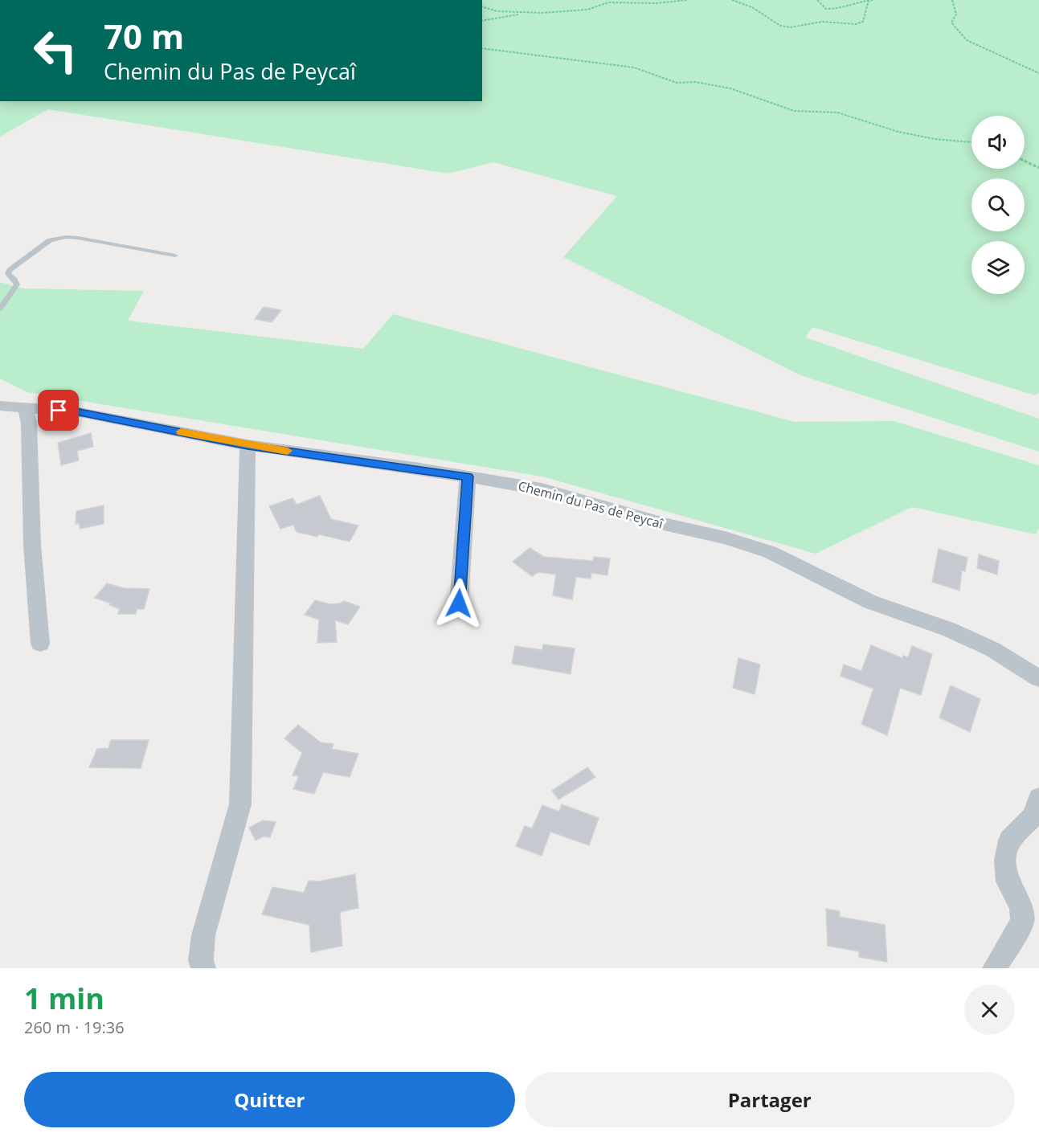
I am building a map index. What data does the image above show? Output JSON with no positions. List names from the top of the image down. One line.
{"streets":{"street":["Chemin du Pas de Peycaî"]},"page":{"turn":["70 m","Chemin du Pas de Peycaî"],"heading":["1 min","260 m · 19:36"],"buttons":["Quitter","Partager"]}}
